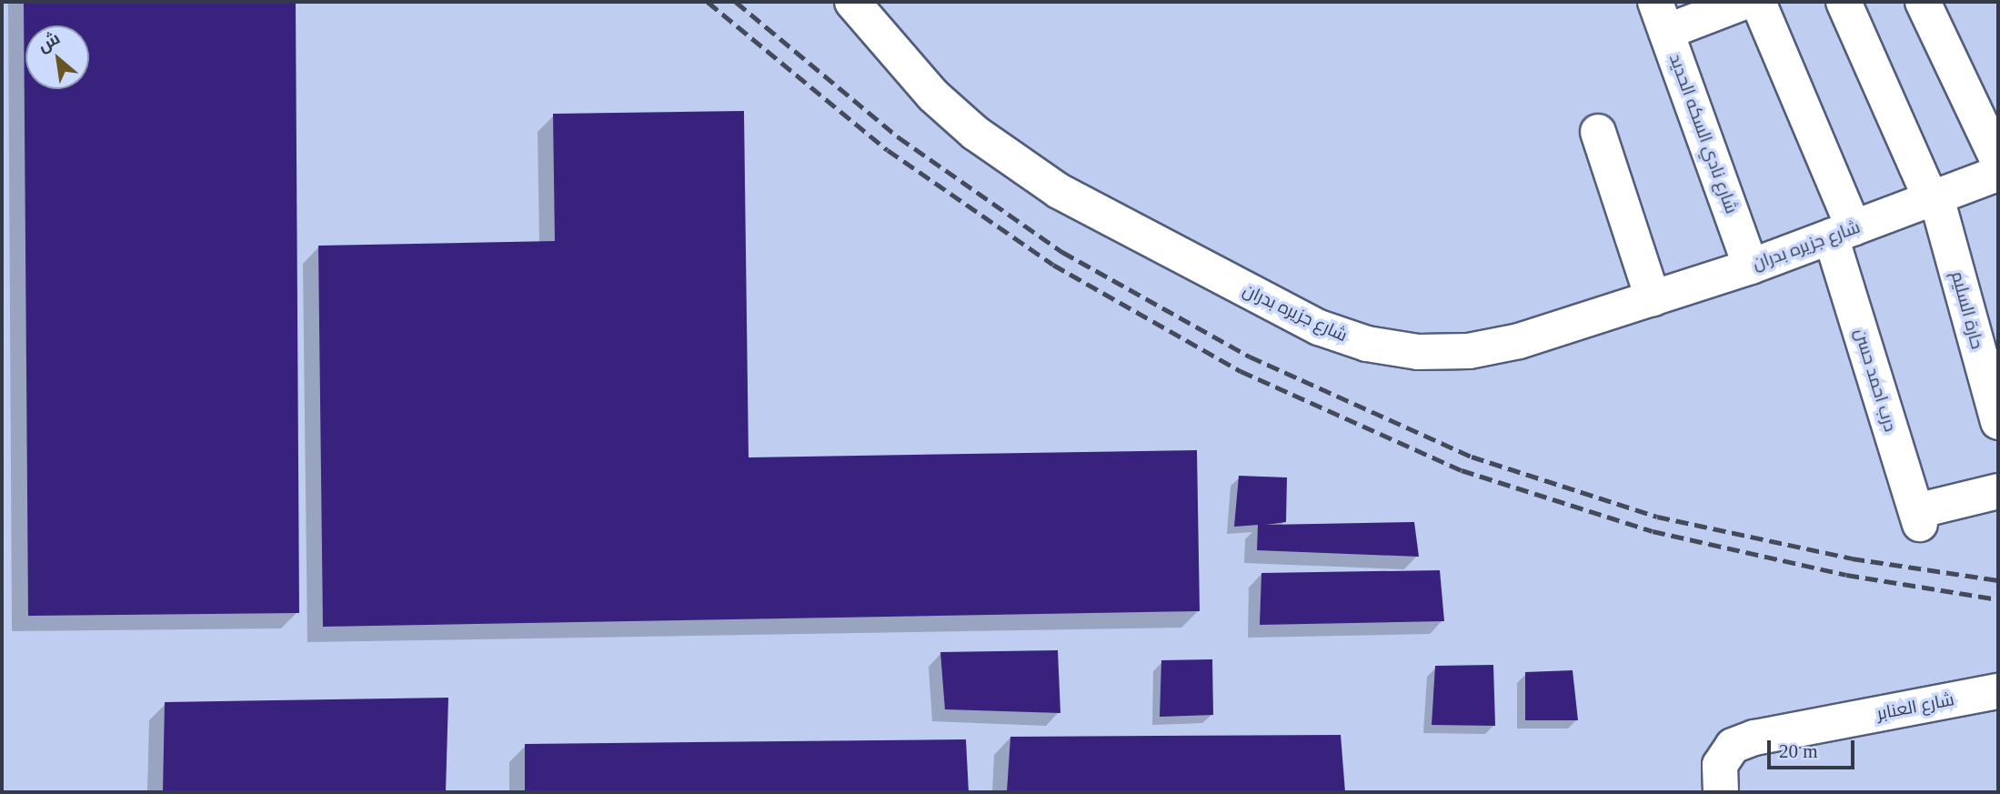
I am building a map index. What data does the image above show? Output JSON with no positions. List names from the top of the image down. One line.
{"streets":{"street":["شارع نادي السكه الحديد","شارع جزيره بدران","حارة السليم","درب احمد حسن","شارع العنابر"]},"crossings":[["شارع نادي السكه الحديد","شارع جزيره بدران"],["شارع جزيره بدران","حارة السليم"],["شارع جزيره بدران","درب احمد حسن"]],"scale_bar":"20 m","north":"top left"}
